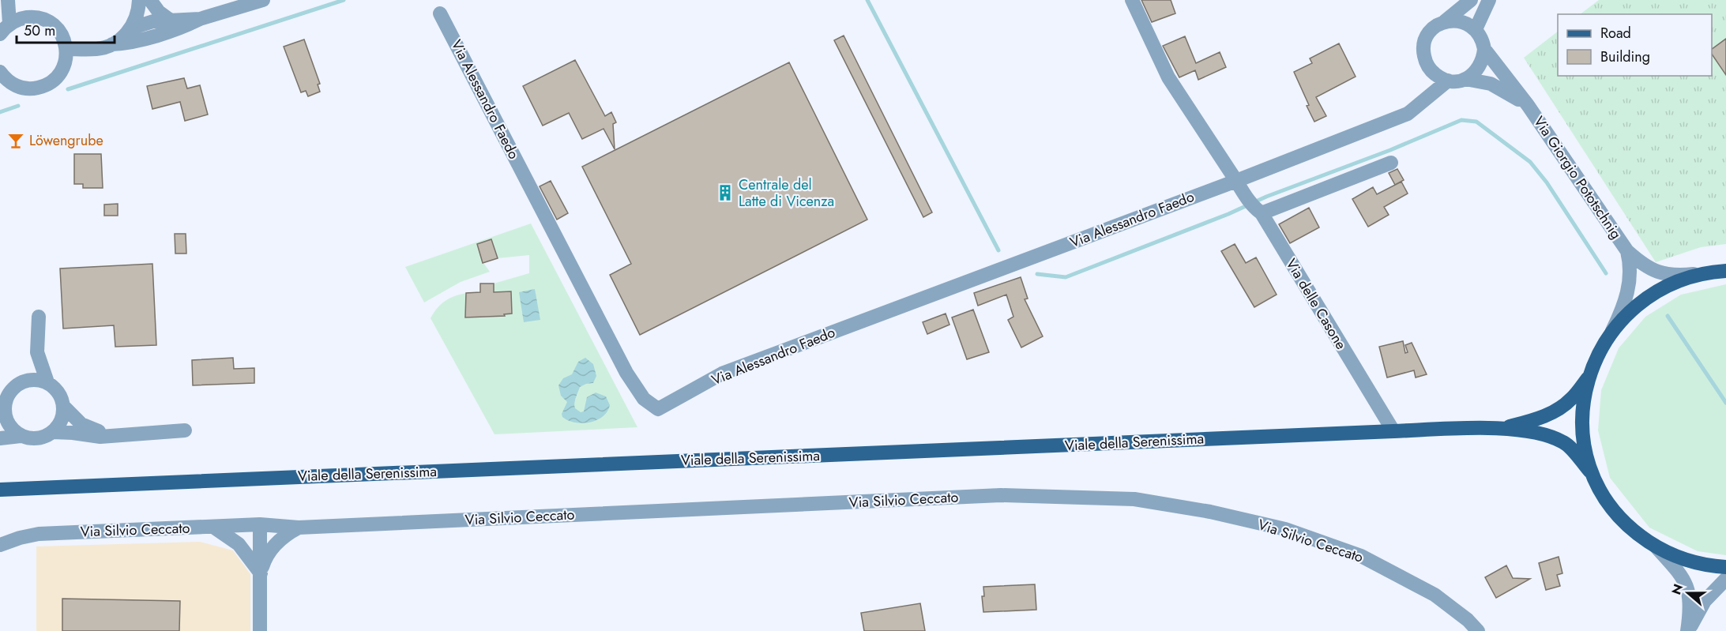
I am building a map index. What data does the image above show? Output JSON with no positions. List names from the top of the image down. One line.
{"streets":{"main road":["Viale della Serenissima"],"street":["Via Alessandro Faedo","Via Giorgio Pototschnig","Via delle Casone","Via Silvio Ceccato"]},"crossings":[["Via Alessandro Faedo","Via delle Casone"],["Via delle Casone","Viale della Serenissima"]],"places":{"bar":["Löwengrube"],"building":["Centrale del Latte di Vicenza"]},"legend":["Road","Building"],"scale_bar":"50 m","north":"left"}
